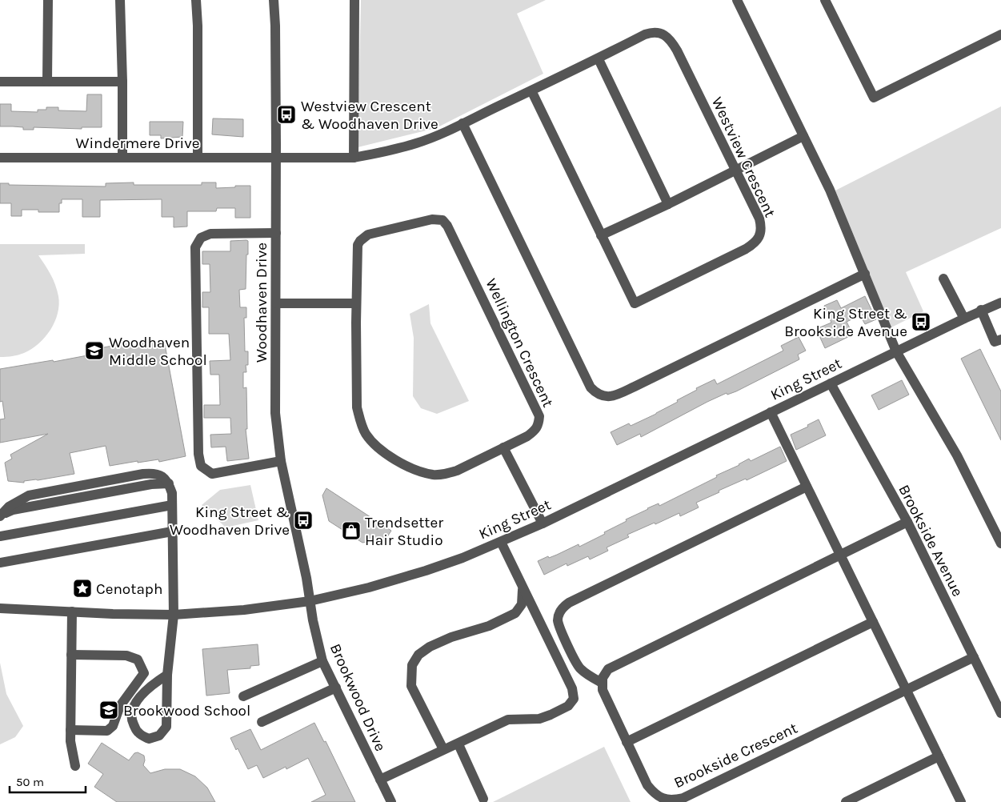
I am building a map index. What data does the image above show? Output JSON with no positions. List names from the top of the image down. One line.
{"streets":{"street":["Windermere Drive","Westview Crescent","Woodhaven Drive","Wellington Crescent","King Street","Brookside Avenue","Brookwood Drive","Brookside Crescent"]},"crossings":[["Windermere Drive","Westview Crescent"],["Windermere Drive","Woodhaven Drive"],["Westview Crescent","Woodhaven Drive"],["Woodhaven Drive","King Street"],["Woodhaven Drive","Brookwood Drive"],["King Street","Brookside Avenue"],["King Street","Brookwood Drive"],["Brookside Avenue","Brookside Crescent"]],"places":{"bus stop":["Westview Crescent & Woodhaven Drive","King Street & Brookside Avenue","King Street & Woodhaven Drive"],"school or university":["Woodhaven Middle School","Brookwood School"],"shop":["Trendsetter Hair Studio"],"place":["Cenotaph"]},"scale_bar":"50 m"}
